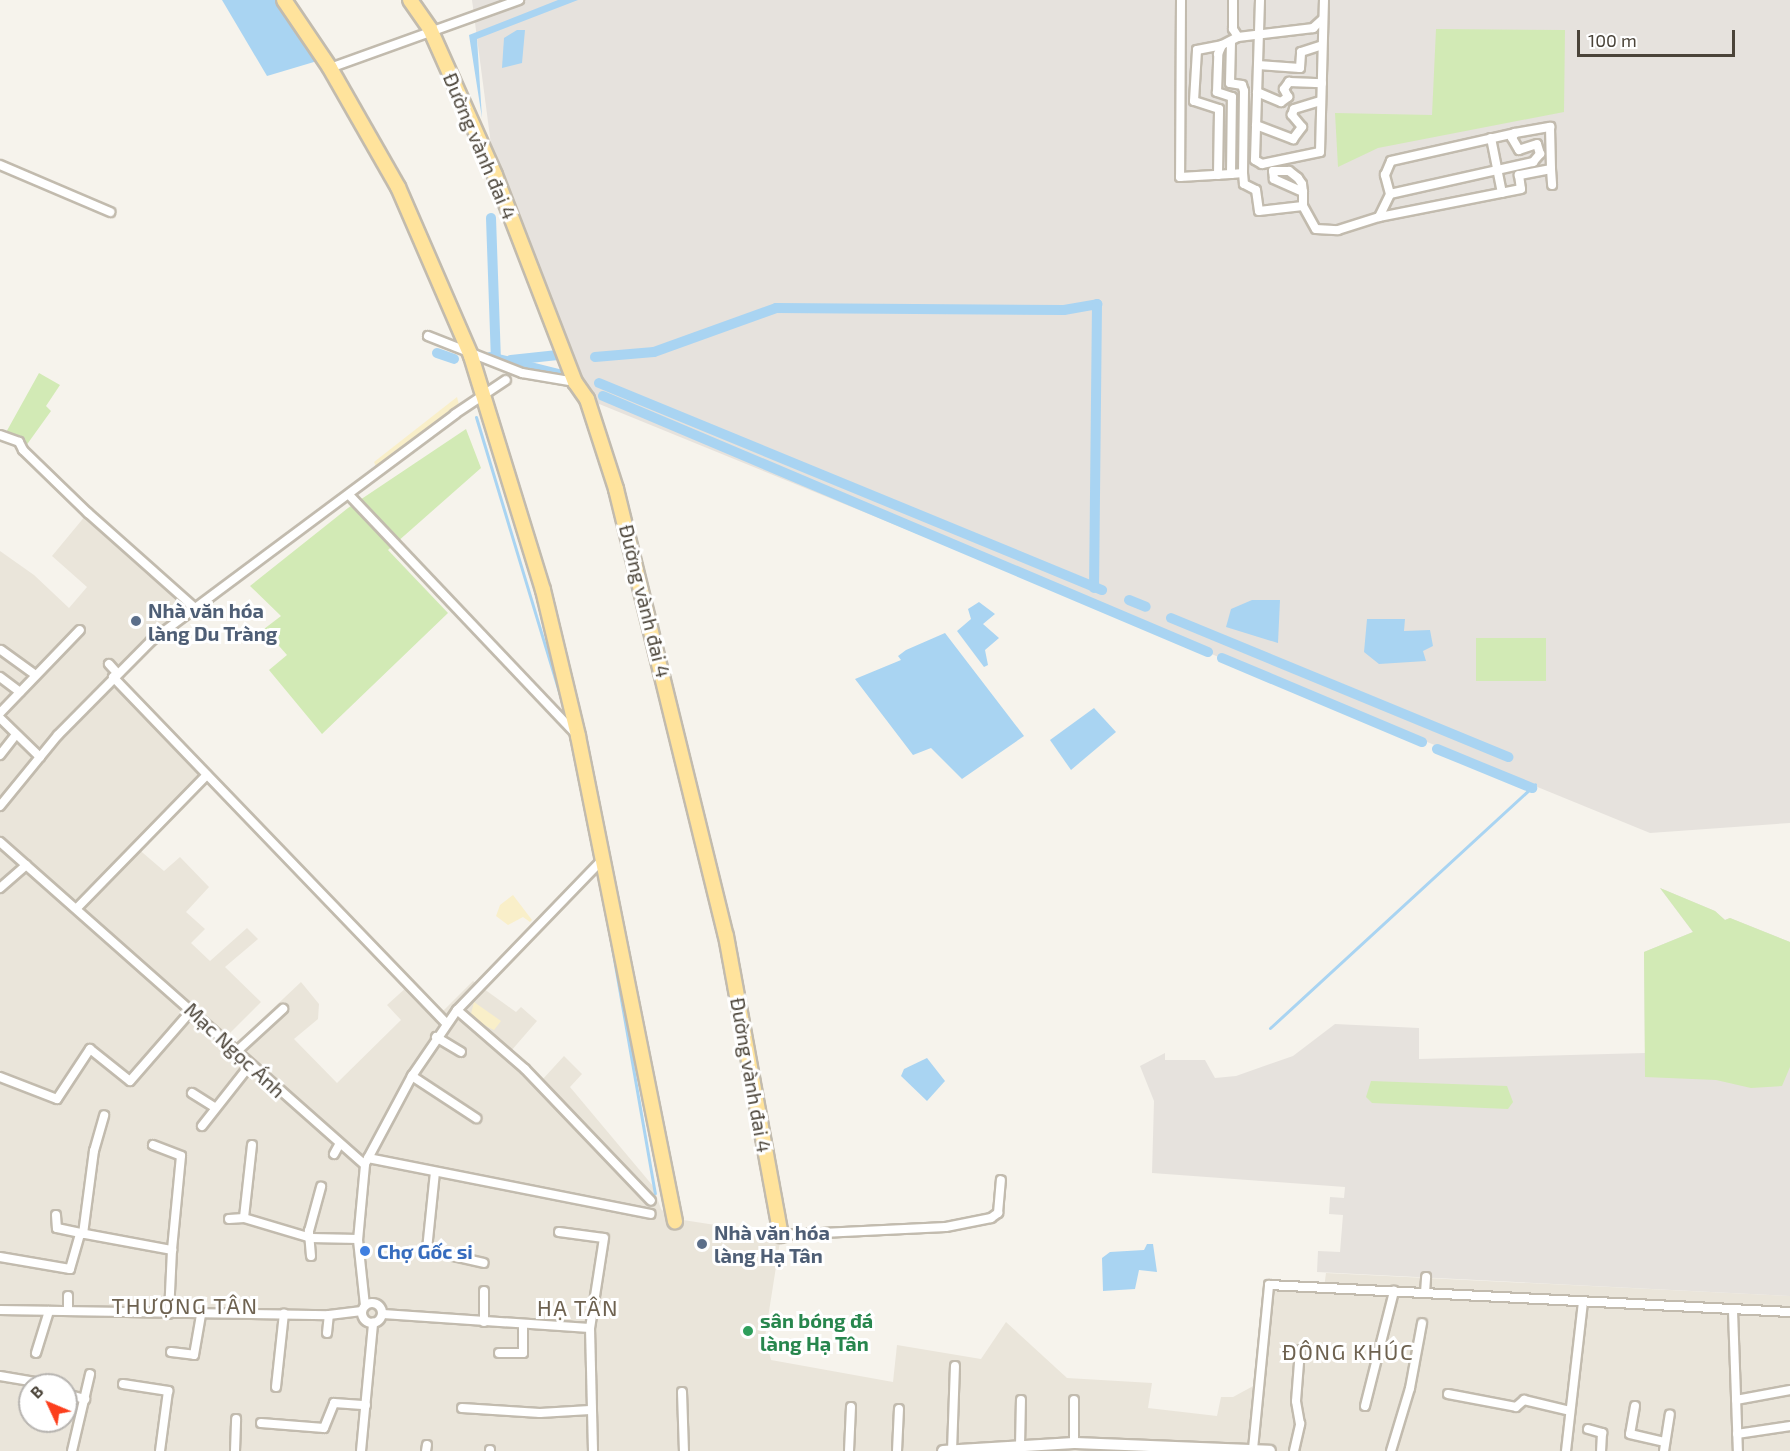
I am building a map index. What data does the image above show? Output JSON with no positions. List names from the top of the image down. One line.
{"streets":{"main road":["Đường vành đai 4"],"street":["Mạc Ngọc Ánh"]},"districts":["THƯỢNG TÂN","HẠ TÂN","ĐÔNG KHÚC"],"places":["Nhà văn hóa làng Du Tràng","Nhà văn hóa làng Hạ Tân","Chợ Gốc si","sân bóng đá làng Hạ Tân"],"scale_bar":"100 m","north":"top left"}
